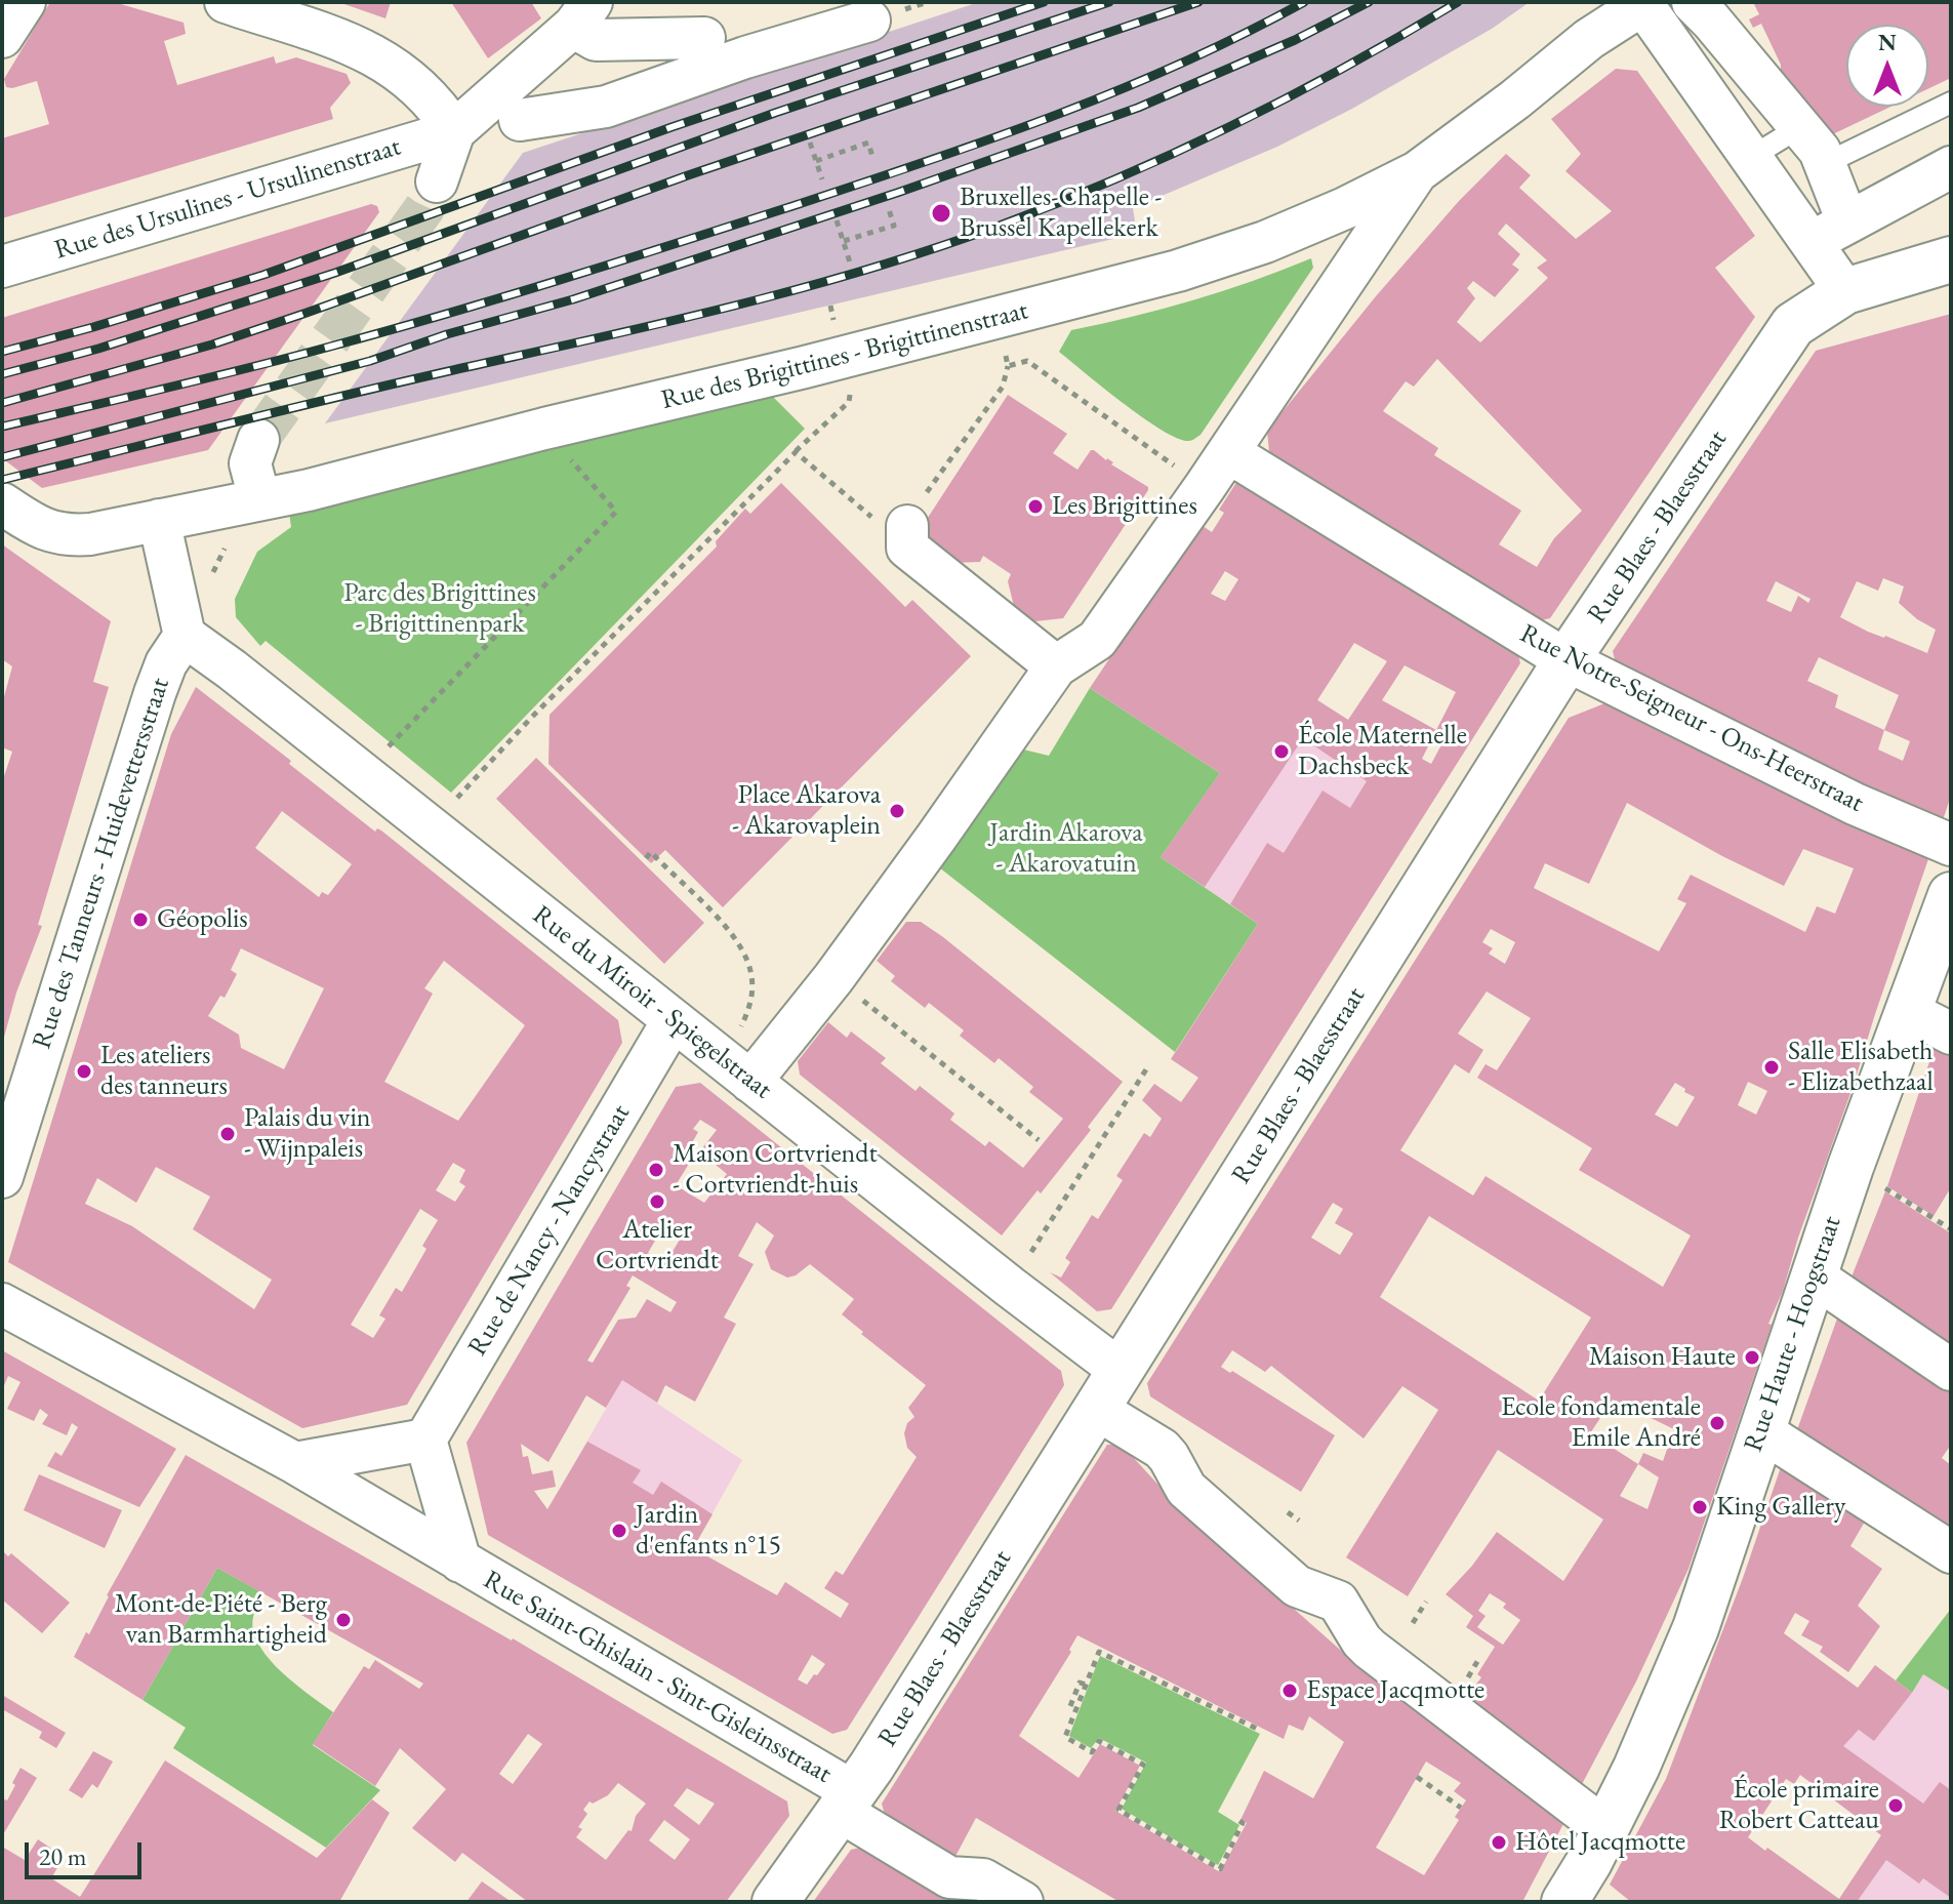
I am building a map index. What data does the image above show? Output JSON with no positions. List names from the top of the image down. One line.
{"streets":{"street":["Rue des Ursulines - Ursulinenstraat","Rue des Brigittines - Brigittinenstraat","Rue Blaes - Blaesstraat","Rue Notre-Seigneur - Ons-Heerstraat","Rue des Tanneurs - Huidevettersstraat","Rue du Miroir - Spiegelstraat","Rue de Nancy - Nancystraat","Rue Haute - Hoogstraat","Rue Saint-Ghislain - Sint-Gisleinsstraat"]},"crossings":[["Rue Blaes - Blaesstraat","Rue Notre-Seigneur - Ons-Heerstraat"],["Rue Blaes - Blaesstraat","Rue du Miroir - Spiegelstraat"],["Rue Blaes - Blaesstraat","Rue Saint-Ghislain - Sint-Gisleinsstraat"],["Rue des Tanneurs - Huidevettersstraat","Rue du Miroir - Spiegelstraat"],["Rue du Miroir - Spiegelstraat","Rue de Nancy - Nancystraat"]],"parks":["Parc des Brigittines - Brigittinenpark","Jardin Akarova - Akarovatuin"],"places":["Bruxelles-Chapelle - Brussel Kapellekerk","Les Brigittines","École Maternelle Dachsbeck","Place Akarova - Akarovaplein","Géopolis","Salle Elisabeth - Elizabethzaal","Les ateliers des tanneurs","Palais du vin - Wijnpaleis","Maison Cortvriendt - Cortvriendt-huis","Atelier Cortvriendt","Maison Haute","Ecole fondamentale Emile André","King Gallery","Jardin d'enfants n°15","Mont-de-Piété - Berg van Barmhartigheid","Espace Jacqmotte","École primaire Robert Catteau","Hôtel Jacqmotte"],"scale_bar":"20 m","north":"top"}
